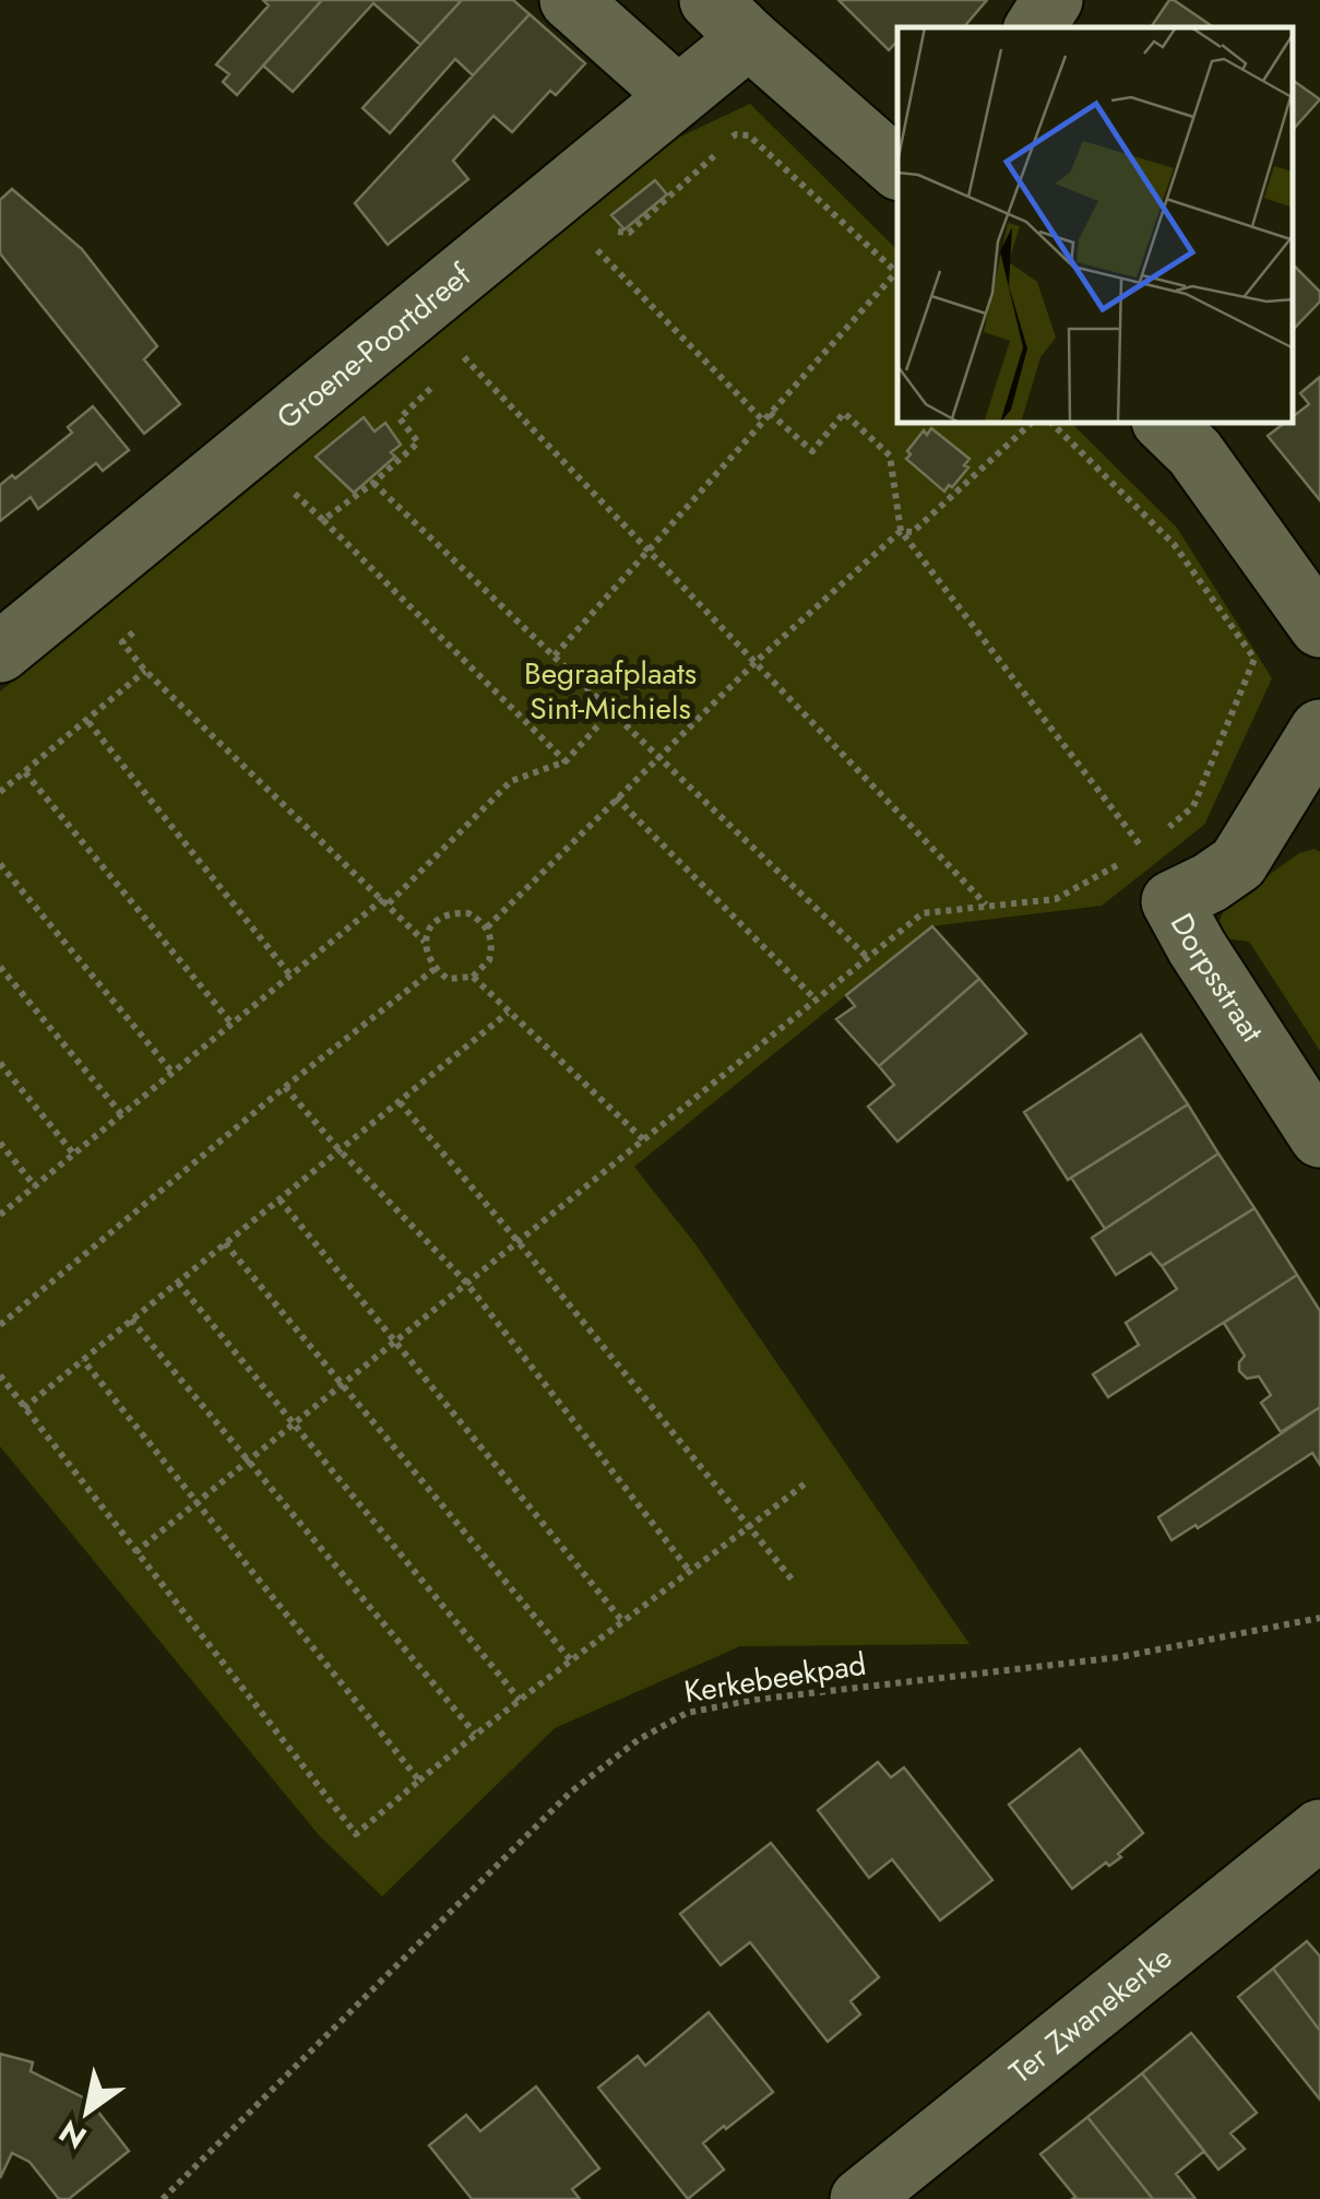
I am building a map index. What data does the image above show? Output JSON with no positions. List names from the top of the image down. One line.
{"streets":{"street":["Groene-Poortdreef","Dorpsstraat","Ter Zwanekerke"],"path":["Kerkebeekpad"]},"parks":["Begraafplaats Sint-Michiels"],"north":"bottom left"}
